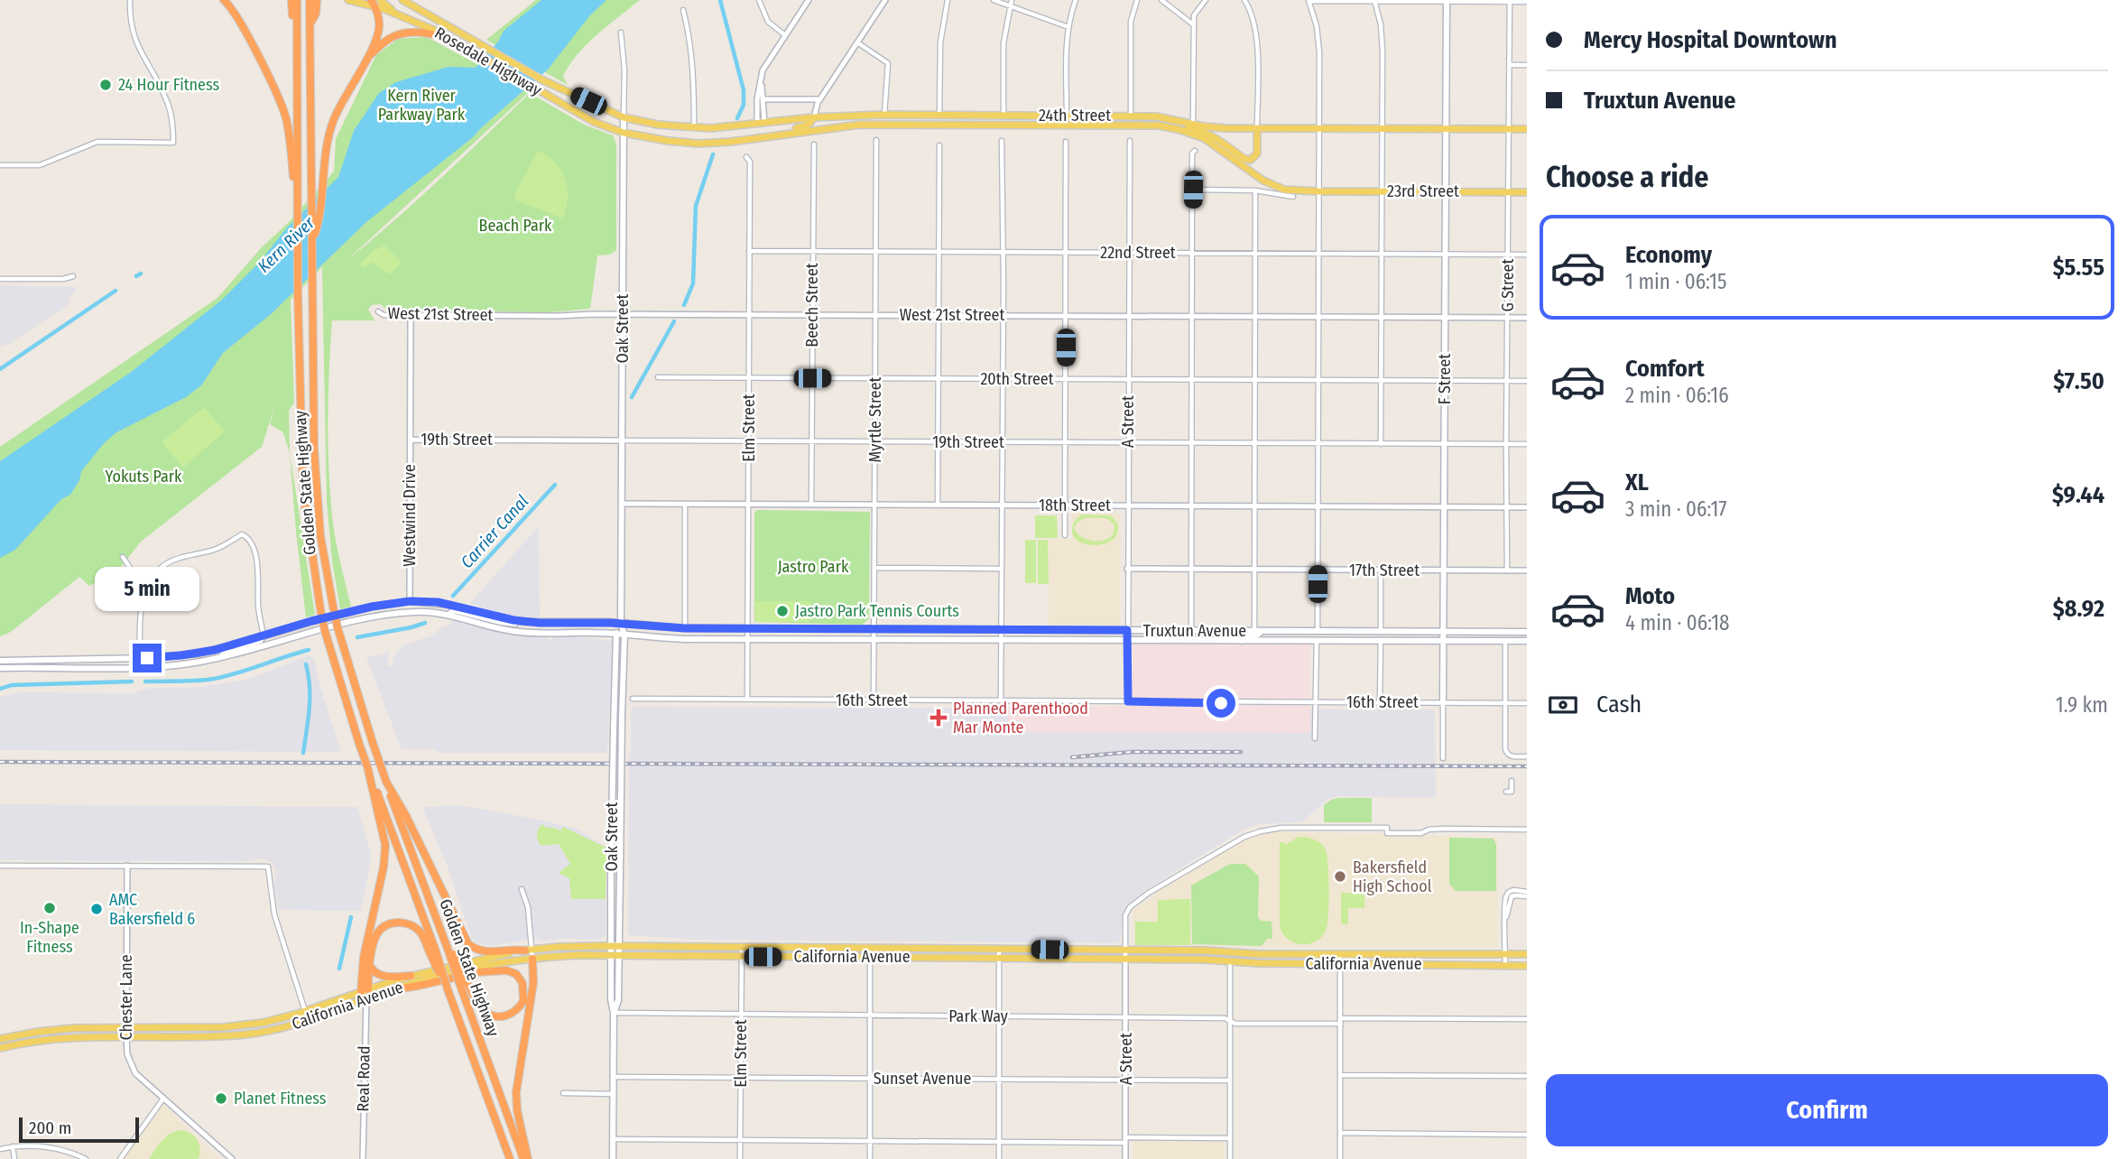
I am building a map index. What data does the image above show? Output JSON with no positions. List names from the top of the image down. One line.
{"streets":{"highway":["Golden State Highway"],"main road":["Rosedale Highway","24th Street","23rd Street","Oak Street","F Street","Truxtun Avenue","California Avenue"],"street":["22nd Street","G Street","Beech Street","West 21st Street","20th Street","Myrtle Street","A Street","Elm Street","19th Street","18th Street","Westwind Drive","17th Street","16th Street","Chester Lane","Park Way","Real Road","Sunset Avenue"]},"crossings":[["Rosedale Highway","24th Street"],["Rosedale Highway","Oak Street"],["24th Street","23rd Street"],["24th Street","G Street"],["24th Street","Oak Street"],["24th Street","F Street"],["23rd Street","G Street"],["23rd Street","F Street"],["22nd Street","G Street"],["22nd Street","Beech Street"],["22nd Street","F Street"],["22nd Street","Myrtle Street"],["22nd Street","A Street"],["22nd Street","Elm Street"],["G Street","West 21st Street"],["G Street","20th Street"],["G Street","19th Street"],["G Street","18th Street"],["G Street","17th Street"],["Beech Street","West 21st Street"],["Beech Street","20th Street"],["Beech Street","19th Street"],["Beech Street","18th Street"],["West 21st Street","Oak Street"],["West 21st Street","F Street"],["West 21st Street","Myrtle Street"],["West 21st Street","A Street"],["West 21st Street","Elm Street"],["West 21st Street","Westwind Drive"],["Oak Street","19th Street"],["Oak Street","18th Street"],["Oak Street","Truxtun Avenue"],["Oak Street","California Avenue"],["Oak Street","Park Way"],["Oak Street","Sunset Avenue"],["20th Street","F Street"],["20th Street","Myrtle Street"],["20th Street","A Street"],["20th Street","Elm Street"],["F Street","19th Street"],["F Street","18th Street"],["F Street","17th Street"],["F Street","Truxtun Avenue"],["F Street","16th Street"],["Myrtle Street","19th Street"],["Myrtle Street","18th Street"],["Myrtle Street","Truxtun Avenue"],["Myrtle Street","16th Street"],["A Street","19th Street"],["A Street","18th Street"],["A Street","17th Street"],["A Street","Truxtun Avenue"],["A Street","16th Street"],["A Street","California Avenue"],["A Street","Park Way"],["A Street","Sunset Avenue"],["Elm Street","19th Street"],["Elm Street","18th Street"],["Elm Street","Truxtun Avenue"],["Elm Street","16th Street"],["Elm Street","California Avenue"],["Elm Street","Park Way"],["Elm Street","Sunset Avenue"],["19th Street","Westwind Drive"],["Westwind Drive","Truxtun Avenue"],["California Avenue","Chester Lane"],["California Avenue","Real Road"]],"water":["Kern River","Carrier Canal"],"parks":["Kern River Parkway Park","Beach Park","Yokuts Park","Jastro Park"],"places":{"other":["24 Hour Fitness","Jastro Park Tennis Courts","Bakersfield High School","In-Shape Fitness","AMC Bakersfield 6","Planet Fitness"],"health":["Planned Parenthood Mar Monte"]},"scale_bar":"200 m","page":{"banner":["Mercy Hospital Downtown","Truxtun Avenue"],"heading":"Choose a ride","list":[{"name":"Economy","note":"1 min · 06:15","value":"$5.55"},{"name":"Comfort","note":"2 min · 06:16","value":"$7.50"},{"name":"XL","note":"3 min · 06:17","value":"$9.44"},{"name":"Moto","note":"4 min · 06:18","value":"$8.92"}],"bubble":"5 min","pay":["Cash","1.9 km"],"buttons":"Confirm","scale":"200 m"}}
